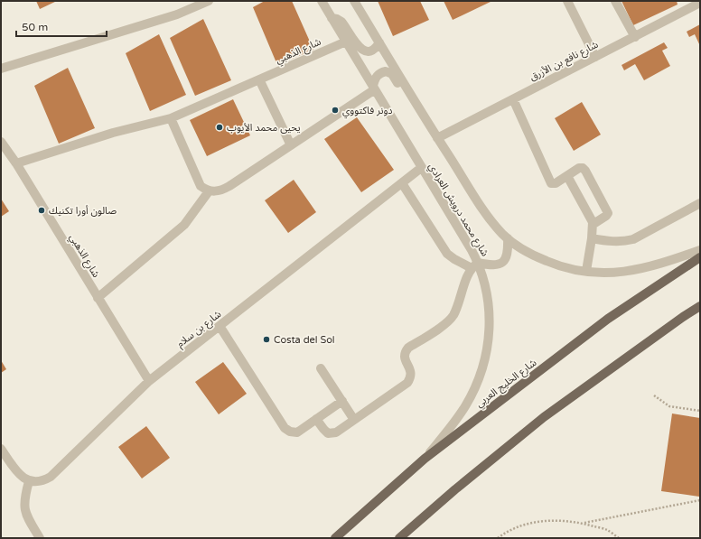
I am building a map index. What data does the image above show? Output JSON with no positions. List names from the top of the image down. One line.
{"streets":{"main road":["شارع الخليج العربي"],"street":["شارع الذهبي","شارع نافع بن الأزرق","شارع محمد درويش العرادي","شارع بن سلام"]},"crossings":[["شارع الذهبي","شارع محمد درويش العرادي"],["شارع الذهبي","شارع بن سلام"],["شارع نافع بن الأزرق","شارع محمد درويش العرادي"],["شارع محمد درويش العرادي","شارع بن سلام"],["شارع محمد درويش العرادي","شارع الخليج العربي"]],"places":["دونر فاكتووي","يحيى محمد الأيوب","صالون أورا تكنيك","Costa del Sol"],"scale_bar":"50 m"}
